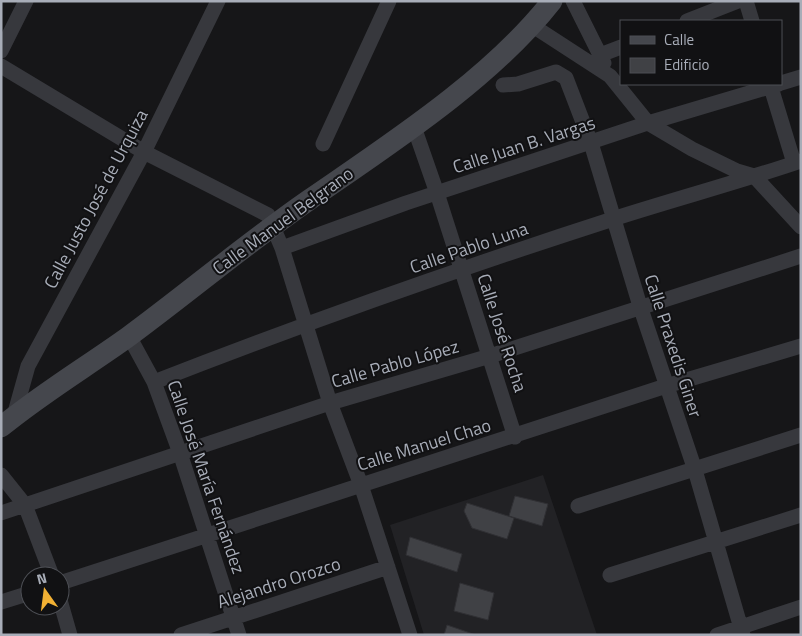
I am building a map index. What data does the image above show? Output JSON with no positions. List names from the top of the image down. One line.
{"streets":{"street":["Calle Juan B. Vargas","Calle Justo José de Urquiza","Calle Manuel Belgrano","Calle Pablo Luna","Calle José Rocha","Calle Praxedis Giner","Calle Pablo López","Calle Manuel Chao","Calle José María Fernández","Alejandro Orozco"]},"crossings":[["Calle Juan B. Vargas","Calle José Rocha"],["Calle Juan B. Vargas","Calle Praxedis Giner"],["Calle Justo José de Urquiza","Calle Manuel Belgrano"],["Calle Manuel Belgrano","Calle José Rocha"],["Calle Manuel Belgrano","Calle José María Fernández"],["Calle Pablo Luna","Calle José Rocha"],["Calle Pablo Luna","Calle Praxedis Giner"],["Calle Pablo Luna","Calle José María Fernández"],["Calle José Rocha","Calle Pablo López"],["Calle José Rocha","Calle Manuel Chao"],["Calle Praxedis Giner","Calle Pablo López"],["Calle Praxedis Giner","Calle Manuel Chao"],["Calle Pablo López","Calle José María Fernández"],["Calle Manuel Chao","Calle José María Fernández"],["Calle José María Fernández","Alejandro Orozco"]],"legend":["Calle","Edificio"],"north":"top"}
